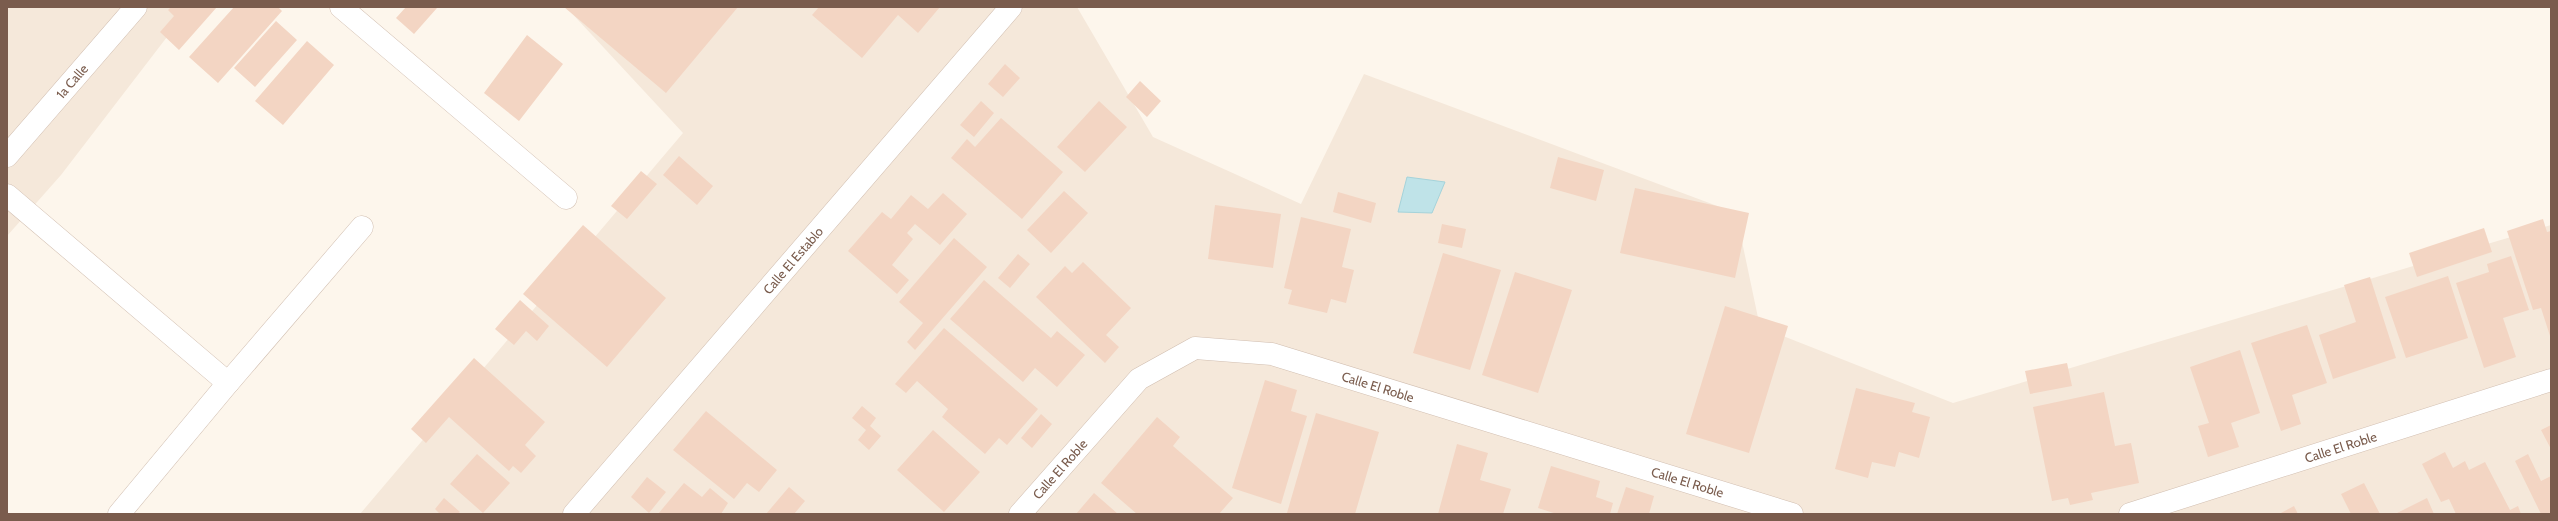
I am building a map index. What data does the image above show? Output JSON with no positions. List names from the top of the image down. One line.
{"streets":{"street":["1a Calle","Calle El Establo","Calle El Roble"]}}
